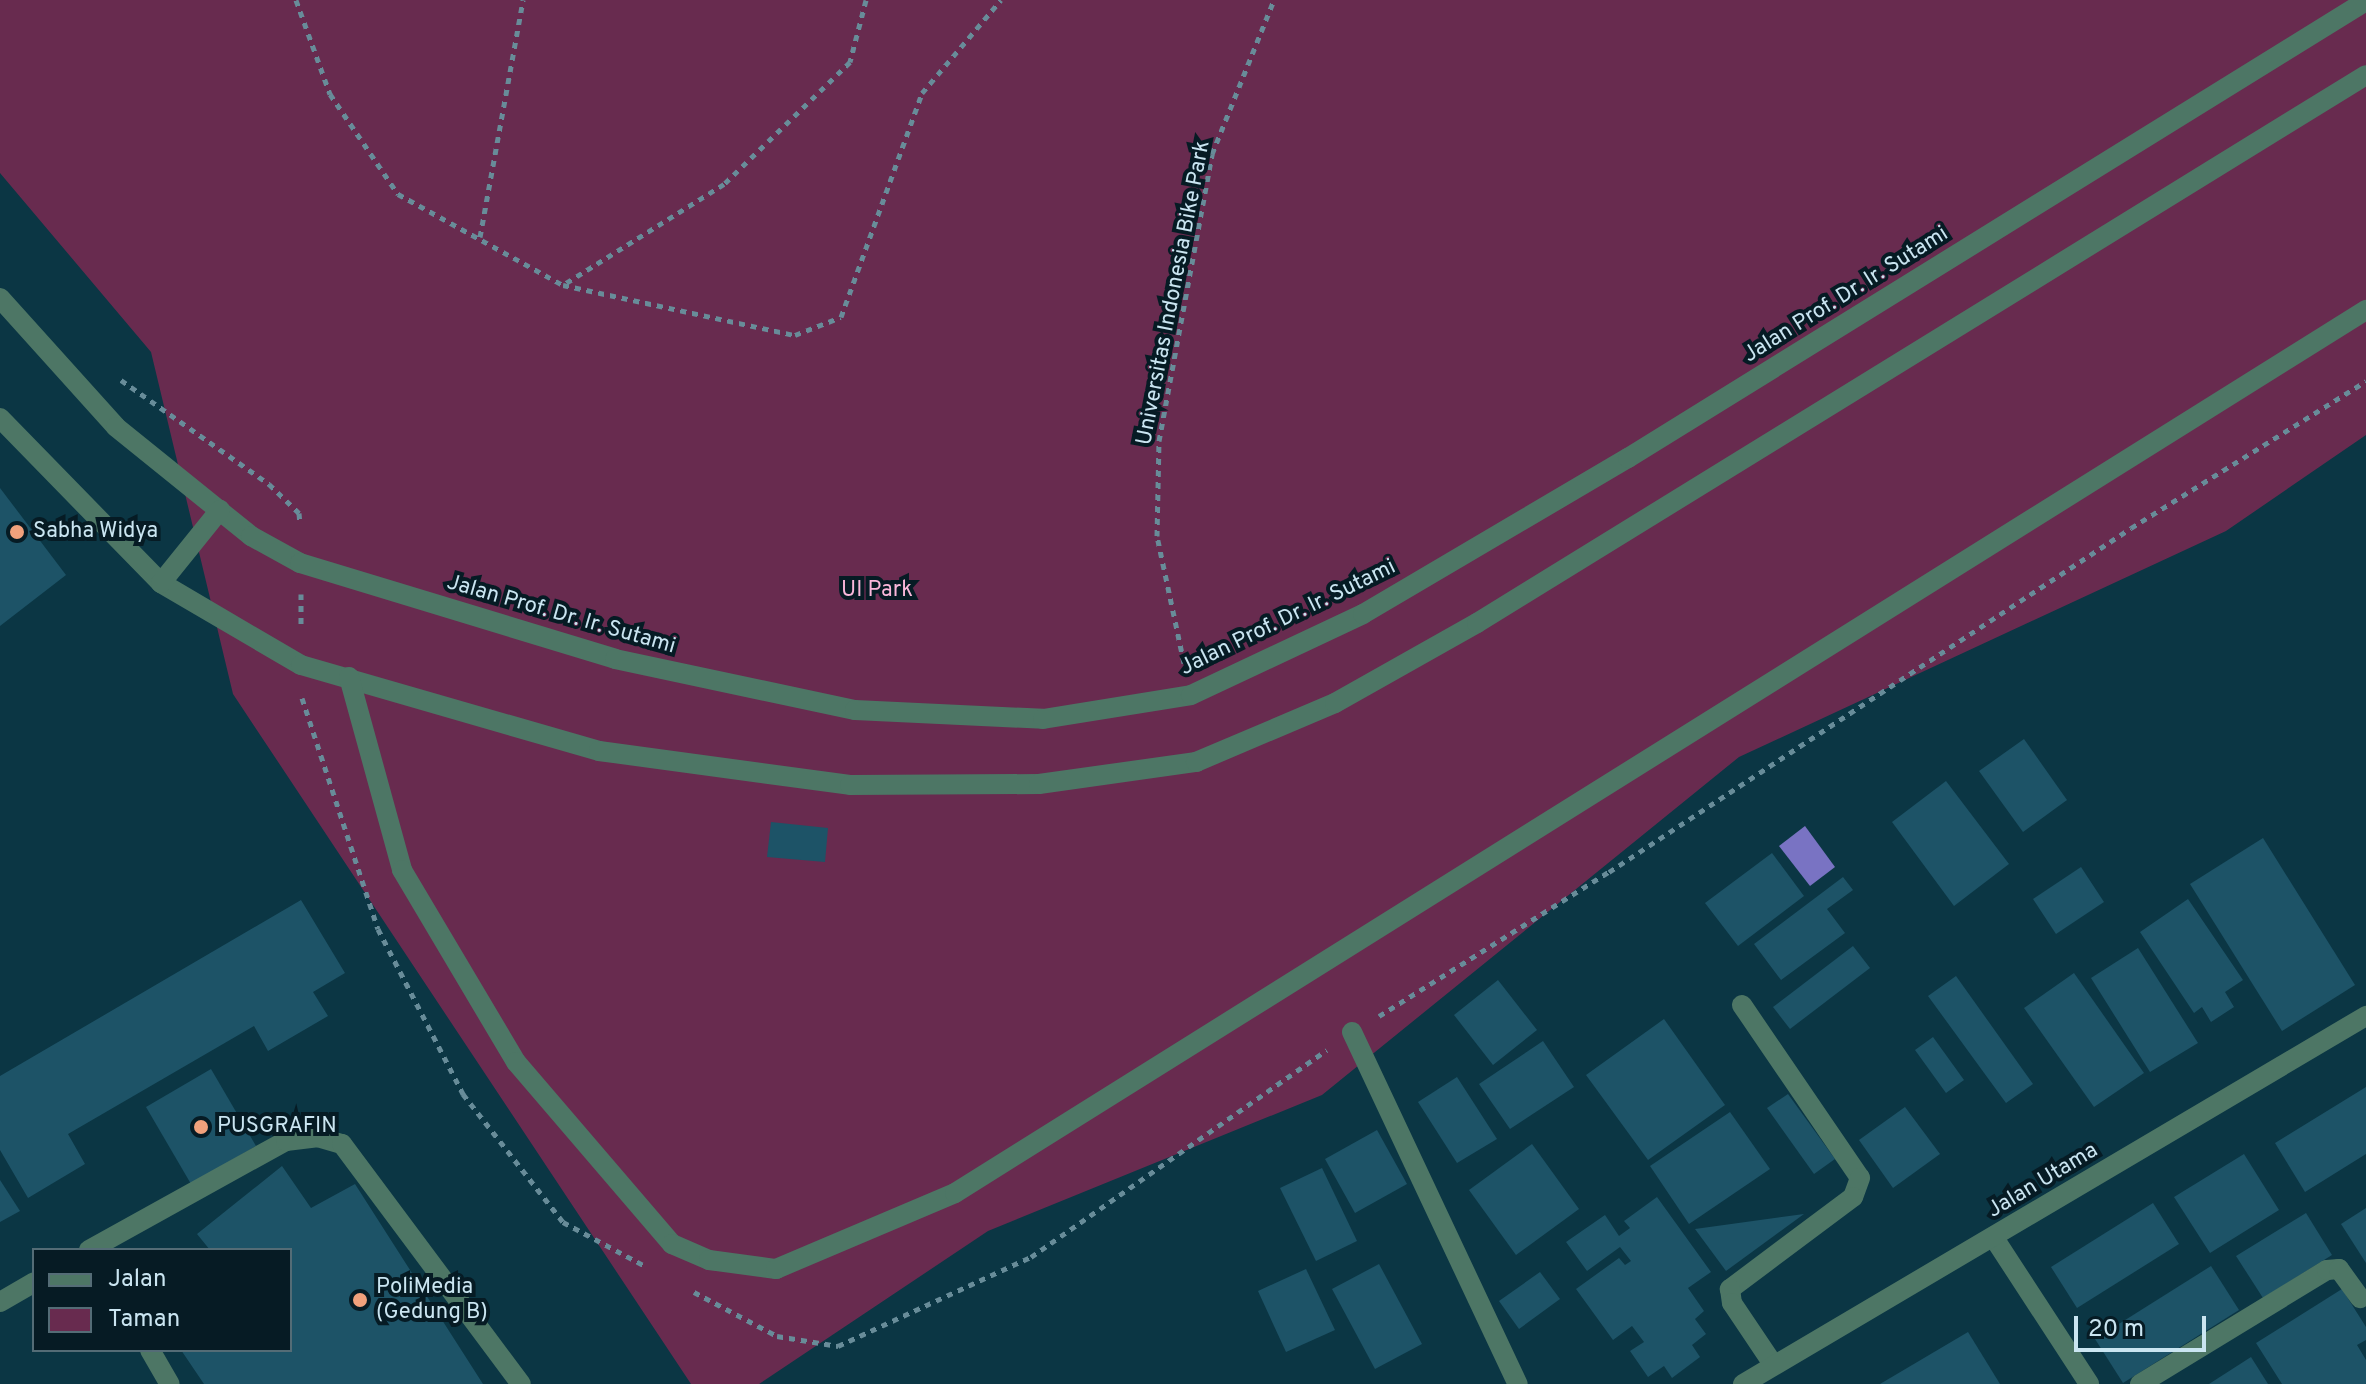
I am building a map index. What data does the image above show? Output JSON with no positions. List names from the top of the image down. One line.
{"streets":{"street":["Jalan Prof. Dr. Ir. Sutami","Jalan Utama"],"path":["Universitas Indonesia Bike Park"]},"crossings":[["Universitas Indonesia Bike Park","Jalan Prof. Dr. Ir. Sutami"]],"parks":["UI Park"],"places":["Sabha Widya","PUSGRAFIN","PoliMedia (Gedung B)"],"legend":["Jalan","Taman"],"scale_bar":"20 m"}
